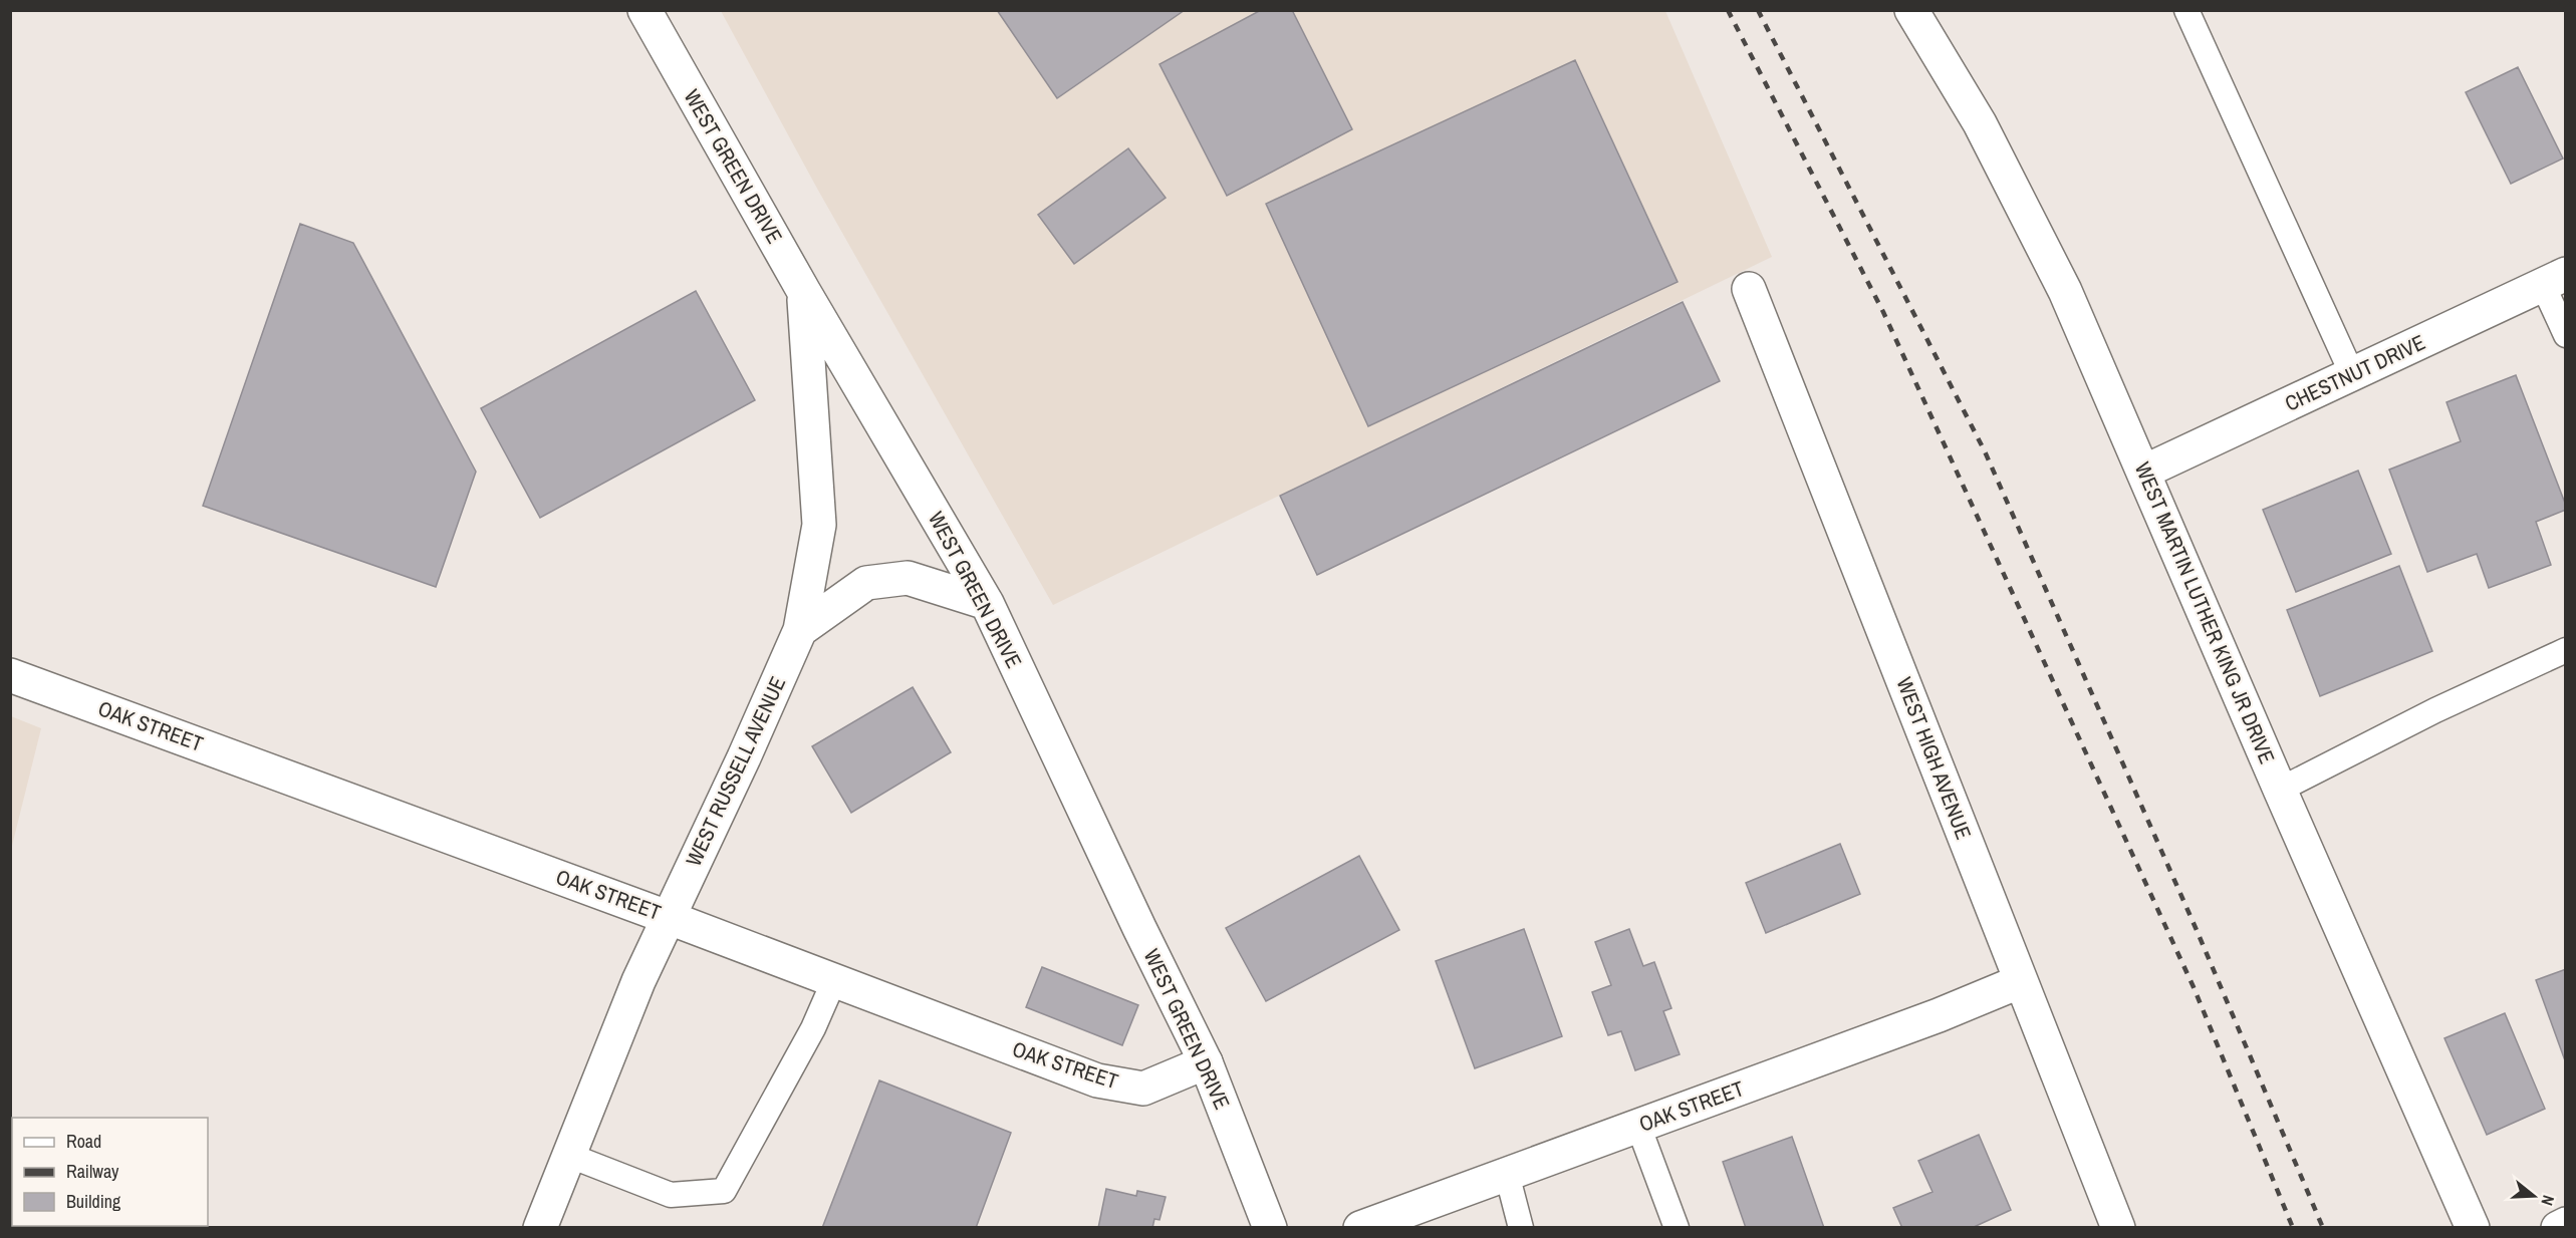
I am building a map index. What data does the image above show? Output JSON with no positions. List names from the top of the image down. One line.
{"streets":{"main road":["WEST GREEN DRIVE","CHESTNUT DRIVE","WEST MARTIN LUTHER KING JR DRIVE","OAK STREET","WEST HIGH AVENUE","WEST RUSSELL AVENUE"]},"crossings":[["WEST GREEN DRIVE","OAK STREET"],["WEST GREEN DRIVE","WEST RUSSELL AVENUE"],["CHESTNUT DRIVE","WEST MARTIN LUTHER KING JR DRIVE"],["OAK STREET","WEST HIGH AVENUE"],["OAK STREET","WEST RUSSELL AVENUE"]],"legend":["Road","Railway","Building"],"north":"right"}
